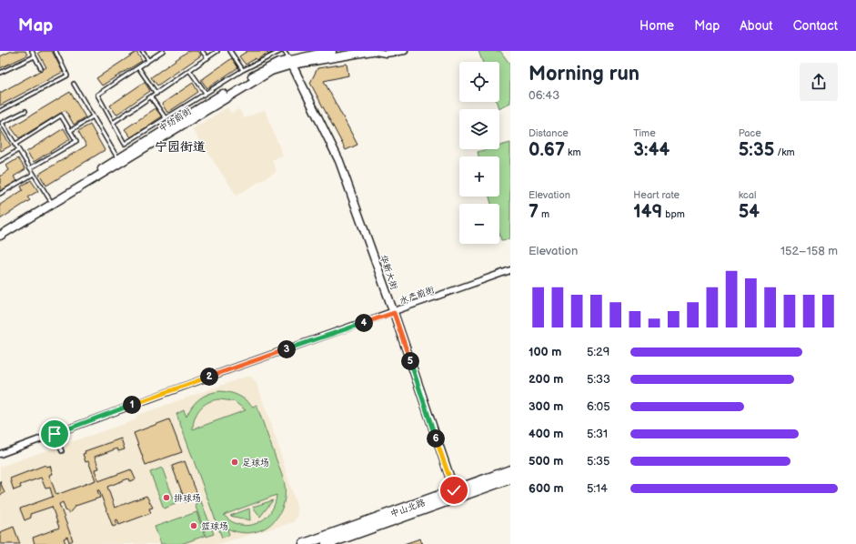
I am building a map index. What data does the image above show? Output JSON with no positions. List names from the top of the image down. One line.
{"streets":{"main road":["中山北路"],"street":["中纺前街","华新大街","水产前街"]},"crossings":[["中纺前街","华新大街"],["华新大街","水产前街"],["华新大街","中山北路"]],"districts":["宁园街道"],"places":["足球场","排球场","篮球场"],"page":{"header":"Map","nav":["Home","Map","About","Contact"],"heading":["Morning run","06:43"],"map_buttons":["+","−"],"stats":[["Distance","0.67 km"],["Time","3:44"],["Pace","5:35 /km"],["Elevation","7 m"],["Heart rate","149 bpm"],["kcal","54"]],"chart":["Elevation","152–158 m"],"pins":["4","3","5","2","1","6"],"list":[{"name":"100 m","note":"5:29"},{"name":"200 m","note":"5:33"},{"name":"300 m","note":"6:05"},{"name":"400 m","note":"5:31"},{"name":"500 m","note":"5:35"},{"name":"600 m","note":"5:14"}]}}
